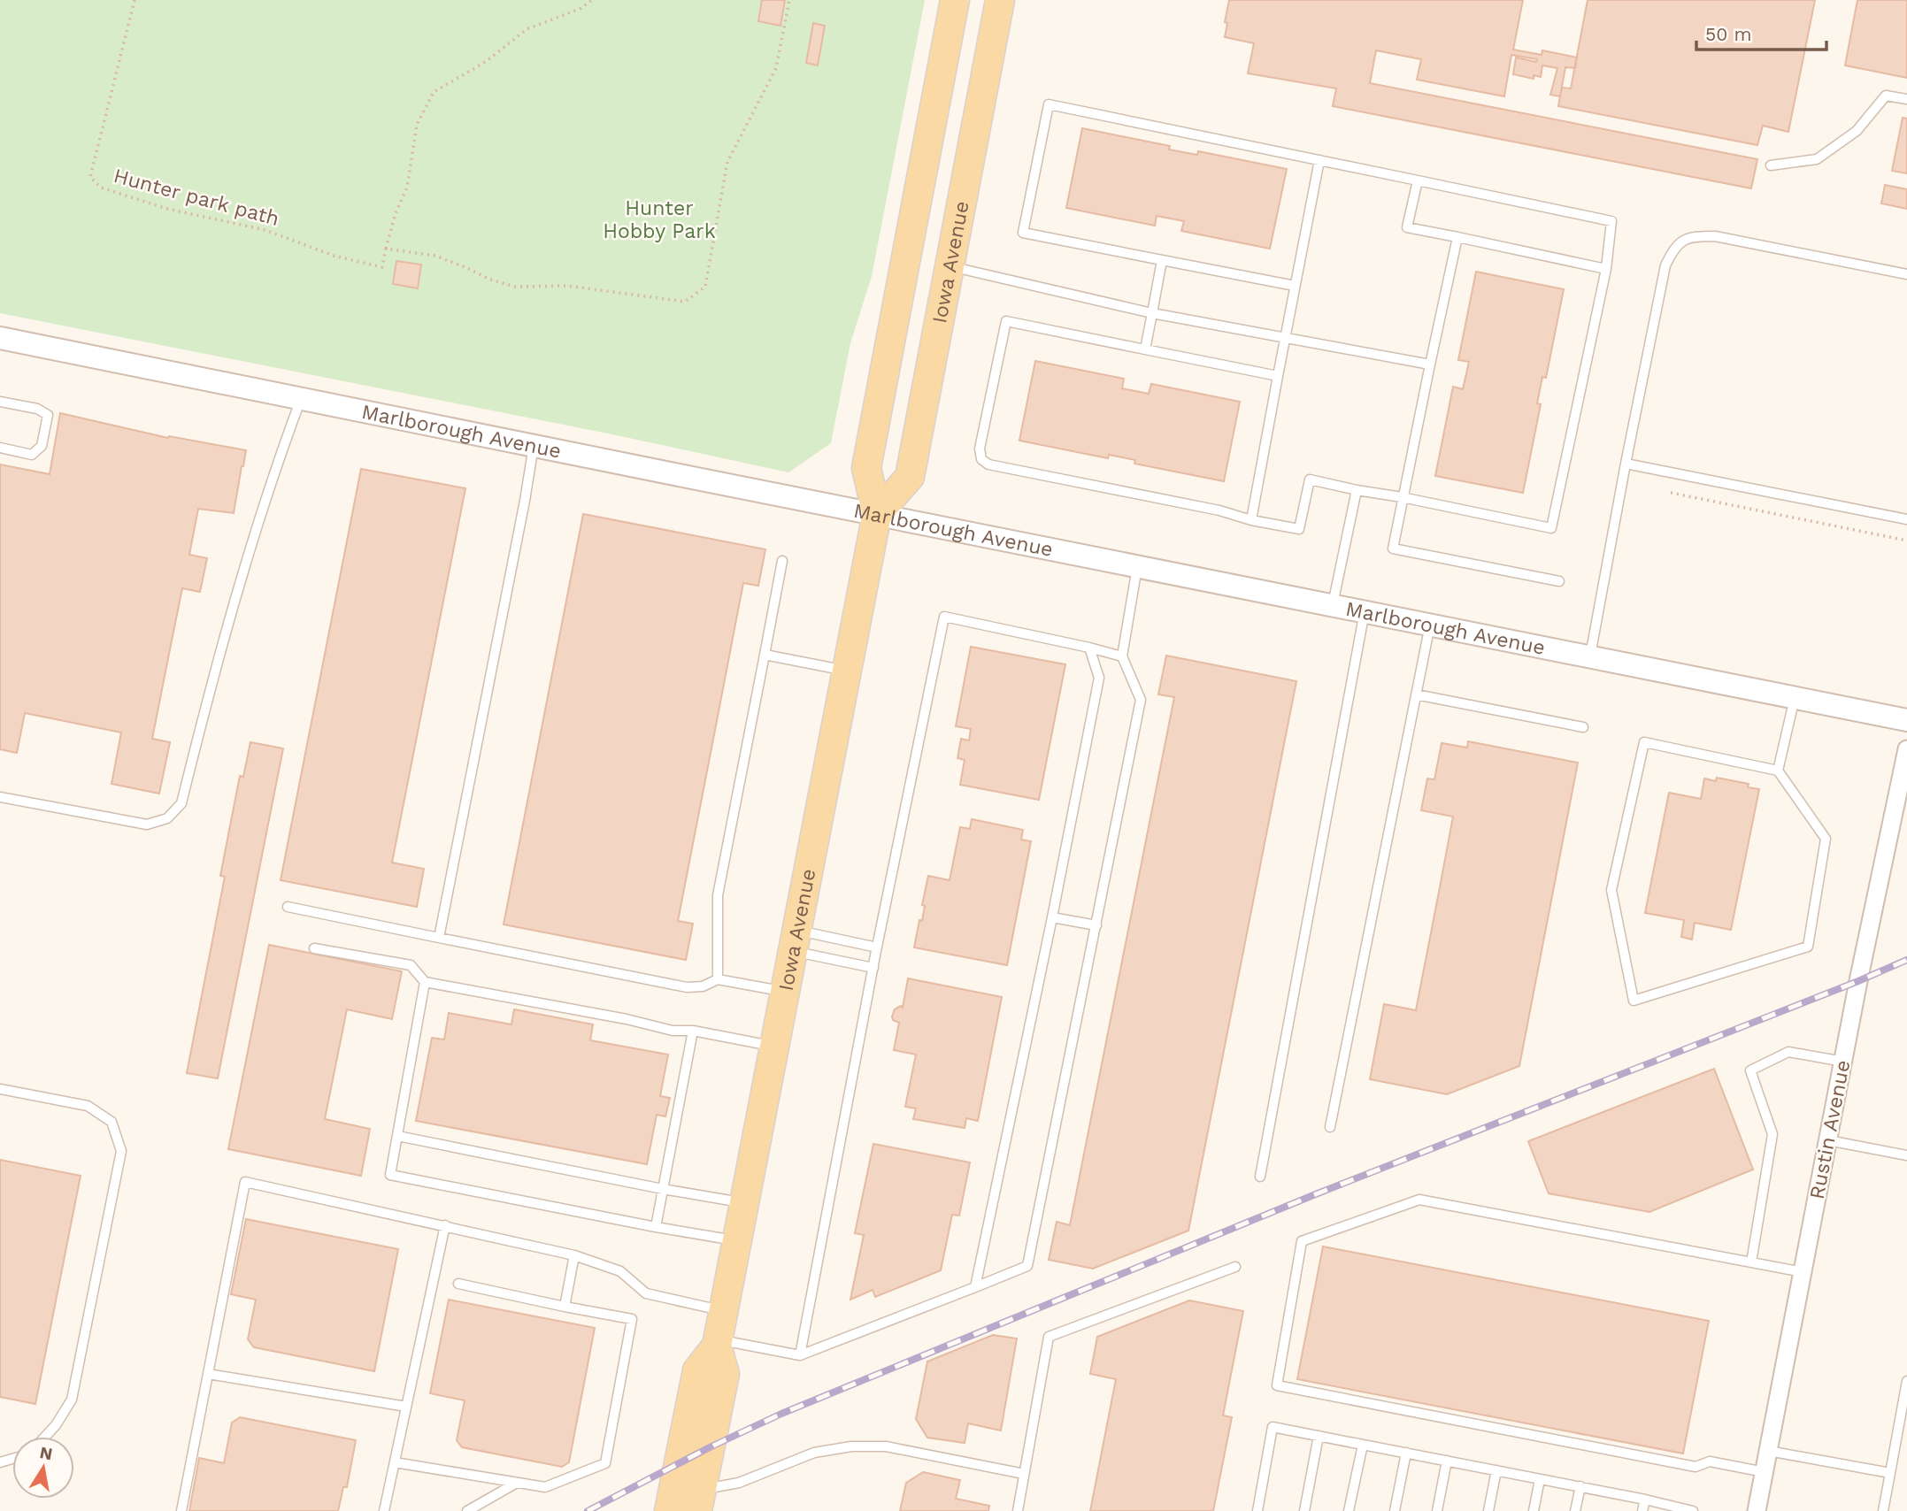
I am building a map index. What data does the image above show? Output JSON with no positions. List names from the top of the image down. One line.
{"streets":{"main road":["Iowa Avenue"],"street":["Marlborough Avenue","Rustin Avenue"],"path":["Hunter park path"]},"crossings":[["Iowa Avenue","Marlborough Avenue"]],"parks":["Hunter Hobby Park"],"scale_bar":"50 m","north":"top"}
